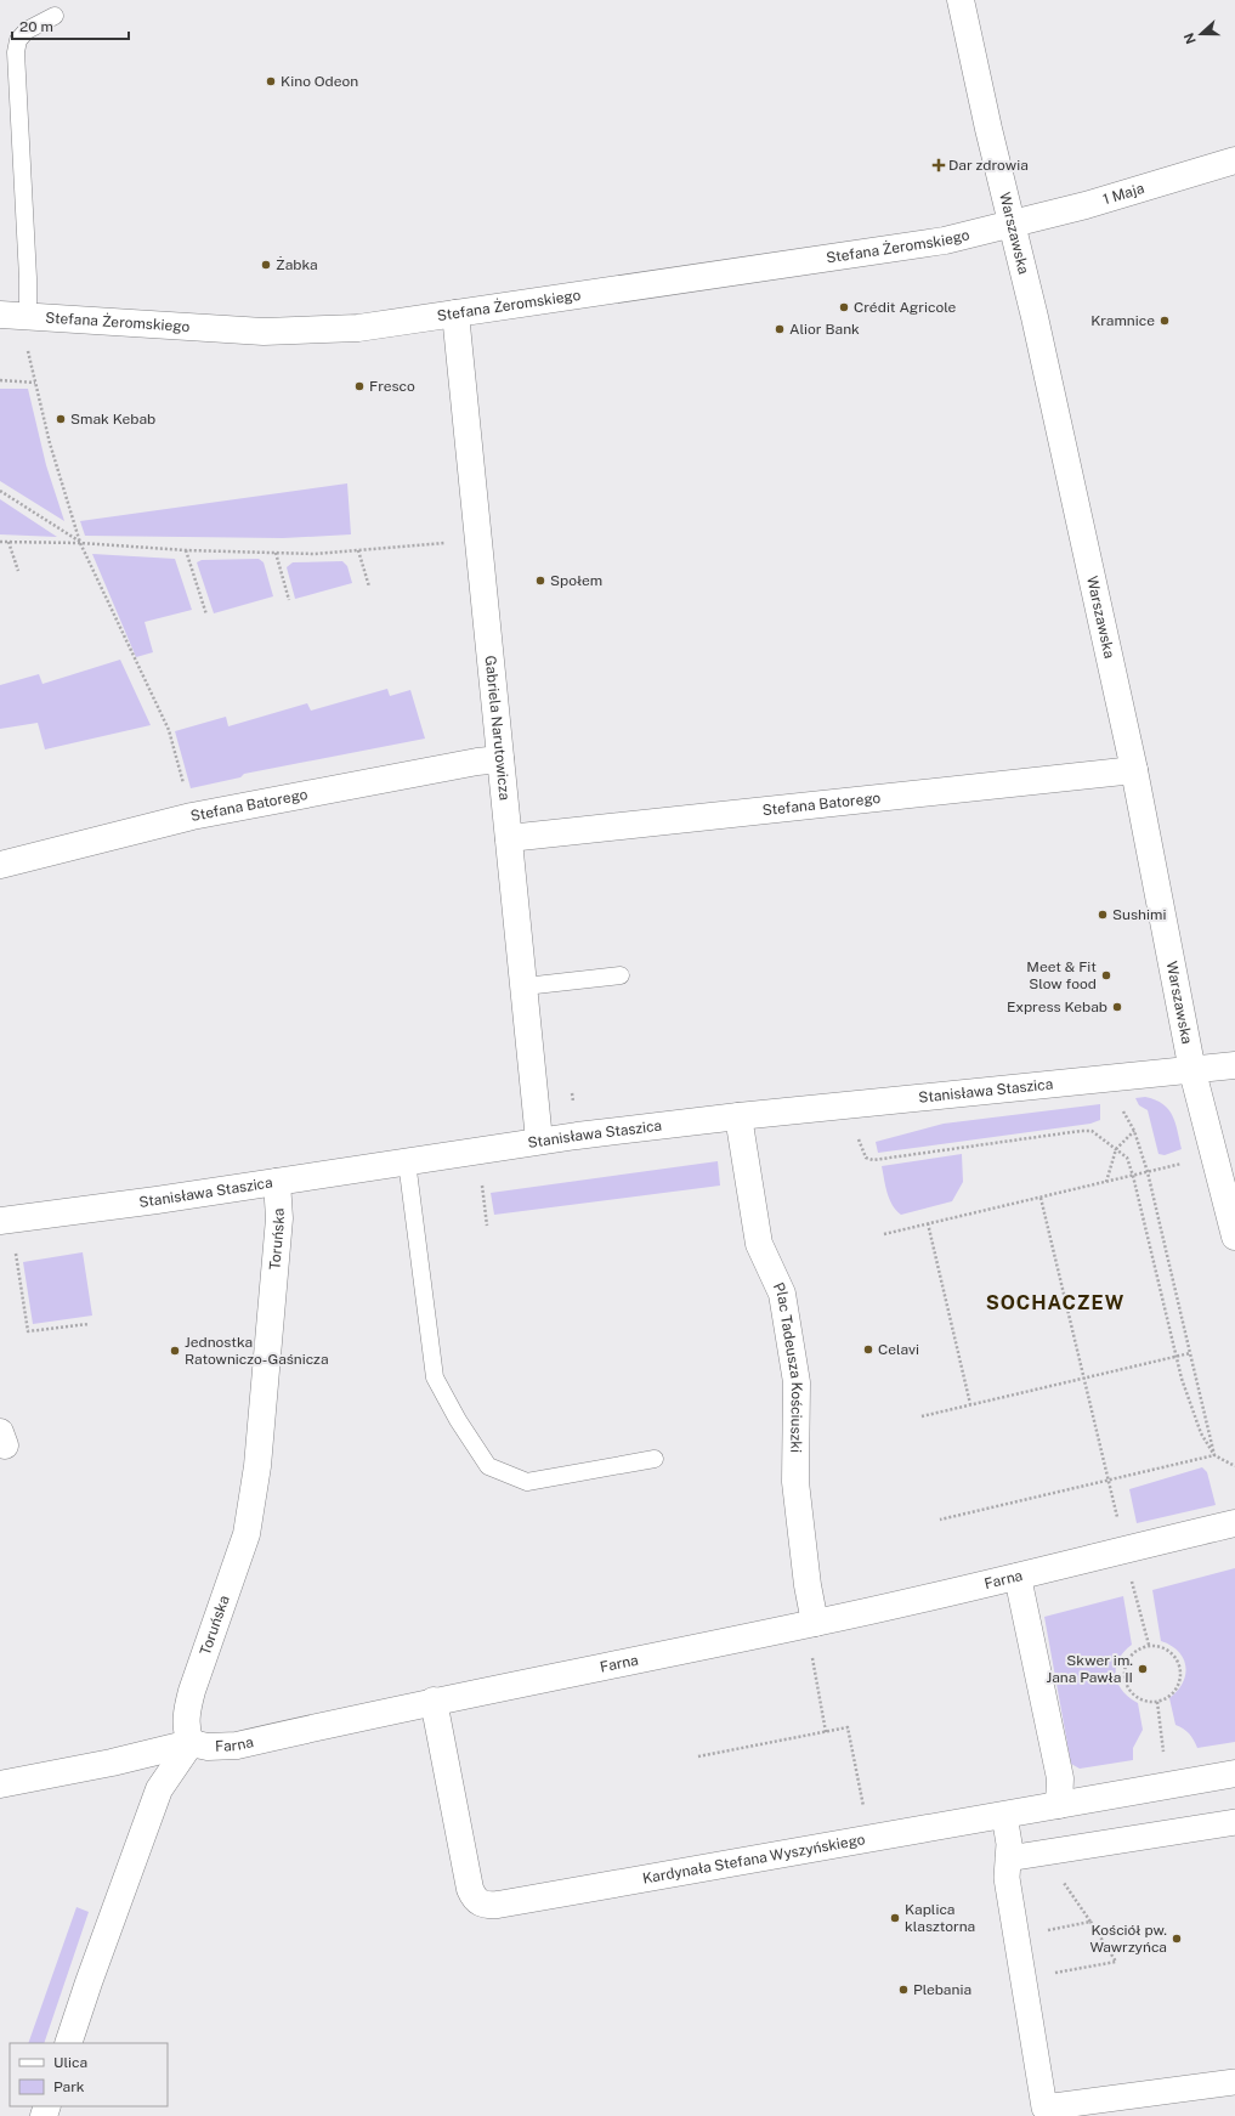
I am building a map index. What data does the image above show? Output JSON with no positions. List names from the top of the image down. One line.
{"streets":{"street":["1 Maja","Warszawska","Stefana Żeromskiego","Gabriela Narutowicza","Stefana Batorego","Stanisława Staszica","Toruńska","Plac Tadeusza Kościuszki","Farna","Kardynała Stefana Wyszyńskiego"]},"crossings":[["1 Maja","Warszawska"],["1 Maja","Stefana Żeromskiego"],["Warszawska","Stefana Żeromskiego"],["Warszawska","Stefana Batorego"],["Warszawska","Stanisława Staszica"],["Stefana Żeromskiego","Gabriela Narutowicza"],["Gabriela Narutowicza","Stefana Batorego"],["Gabriela Narutowicza","Stanisława Staszica"],["Stanisława Staszica","Toruńska"],["Stanisława Staszica","Plac Tadeusza Kościuszki"],["Toruńska","Farna"],["Plac Tadeusza Kościuszki","Farna"],["Farna","Kardynała Stefana Wyszyńskiego"]],"districts":["SOCHACZEW"],"places":{"other":["Kino Odeon","Żabka","Crédit Agricole","Kramnice","Alior Bank","Fresco","Smak Kebab","Społem","Sushimi","Meet & Fit Slow food","Express Kebab","Celavi","Jednostka Ratowniczo-Gaśnicza","Skwer im. Jana Pawła II","Kaplica klasztorna","Kościół pw. Wawrzyńca","Plebania"],"health":["Dar zdrowia"]},"legend":["Ulica","Park"],"scale_bar":"20 m","north":"left"}
